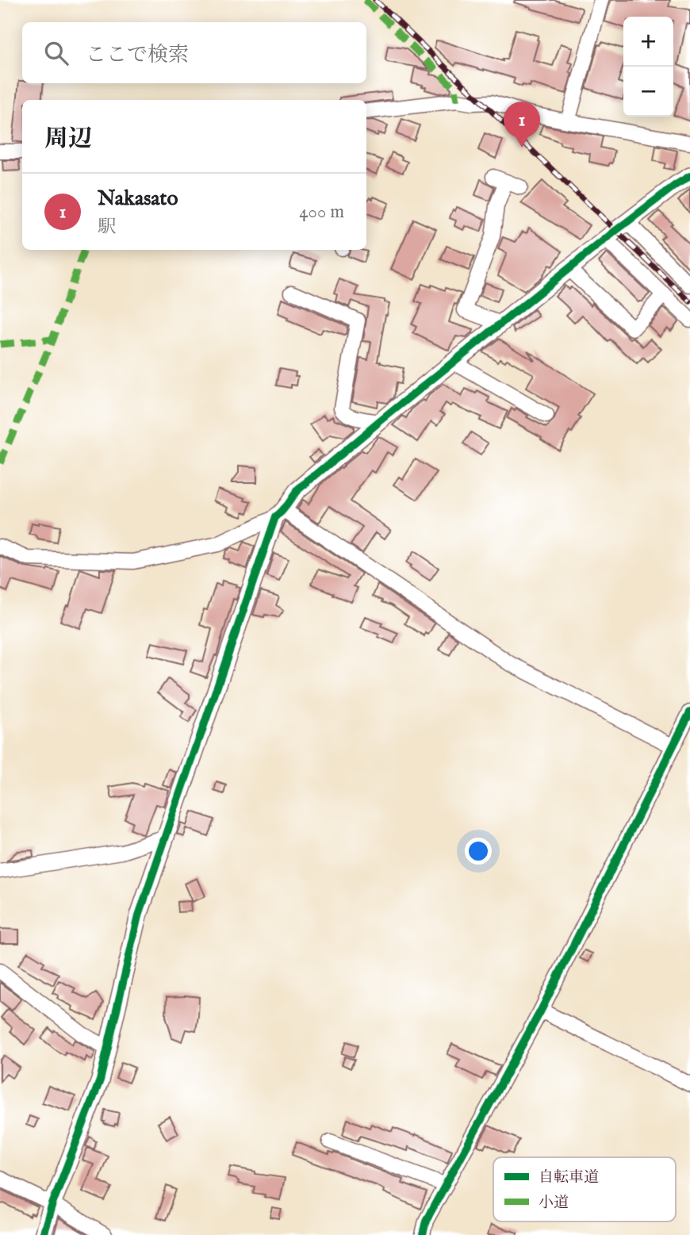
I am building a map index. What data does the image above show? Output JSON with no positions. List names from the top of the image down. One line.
{"legend":["自転車道","小道"],"page":{"map_buttons":["+","−"],"search":"ここで検索","heading":"周辺","pins":"1","list":[{"mark":"1","name":"Nakasato","note":"駅","value":"400 m"}]}}
